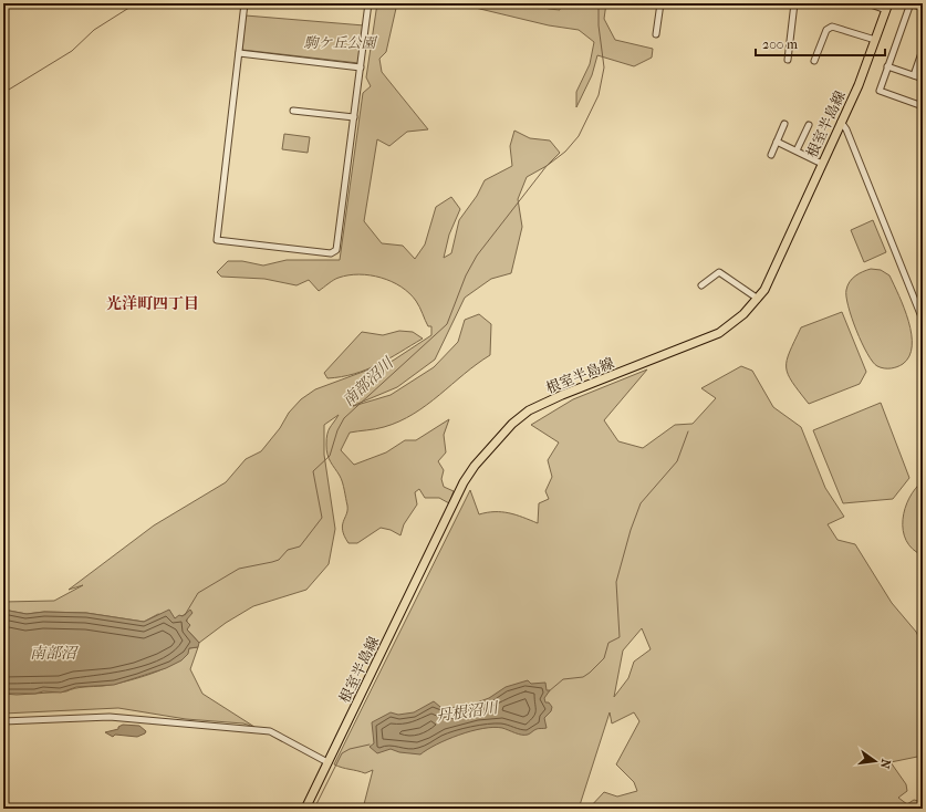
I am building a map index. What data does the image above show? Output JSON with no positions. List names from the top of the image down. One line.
{"streets":{"main road":["根室半島線"]},"districts":["光洋町四丁目"],"water":["南部沼川","南部沼","丹根沼川"],"parks":["駒ケ丘公園"],"scale_bar":"200 m","north":"right"}
